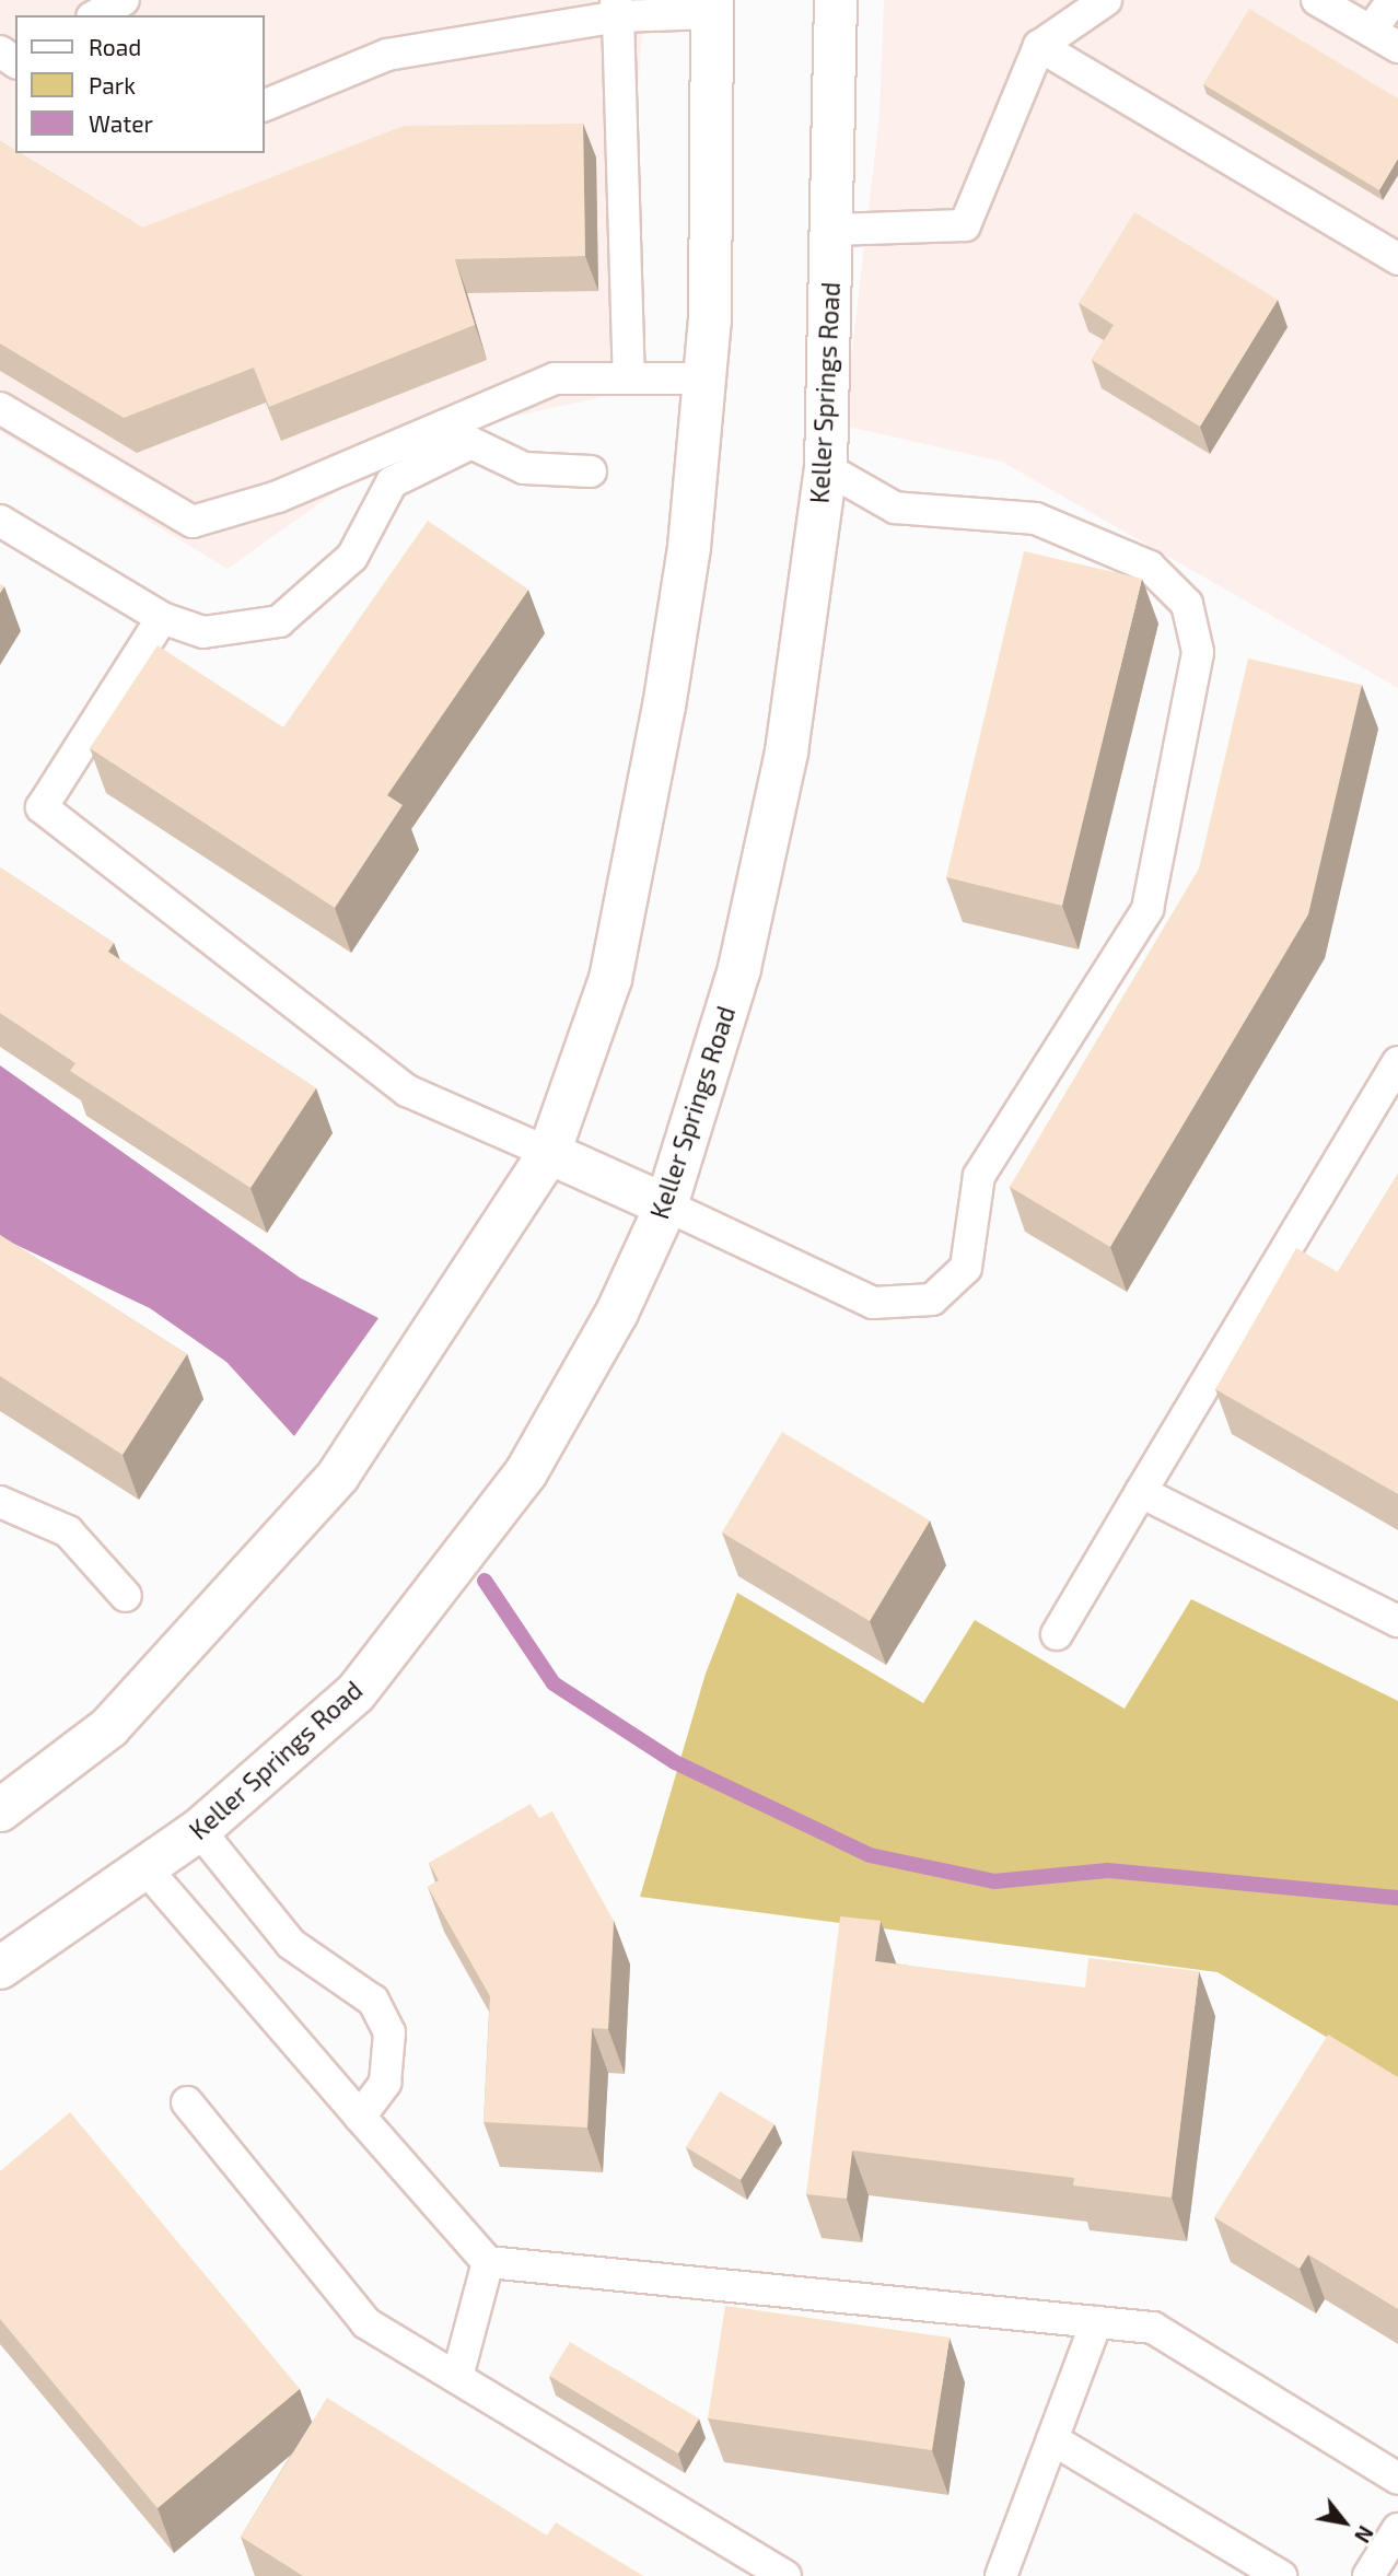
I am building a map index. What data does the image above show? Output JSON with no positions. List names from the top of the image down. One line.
{"streets":{"main road":["Keller Springs Road"]},"legend":["Road","Park","Water"],"north":"bottom right"}
